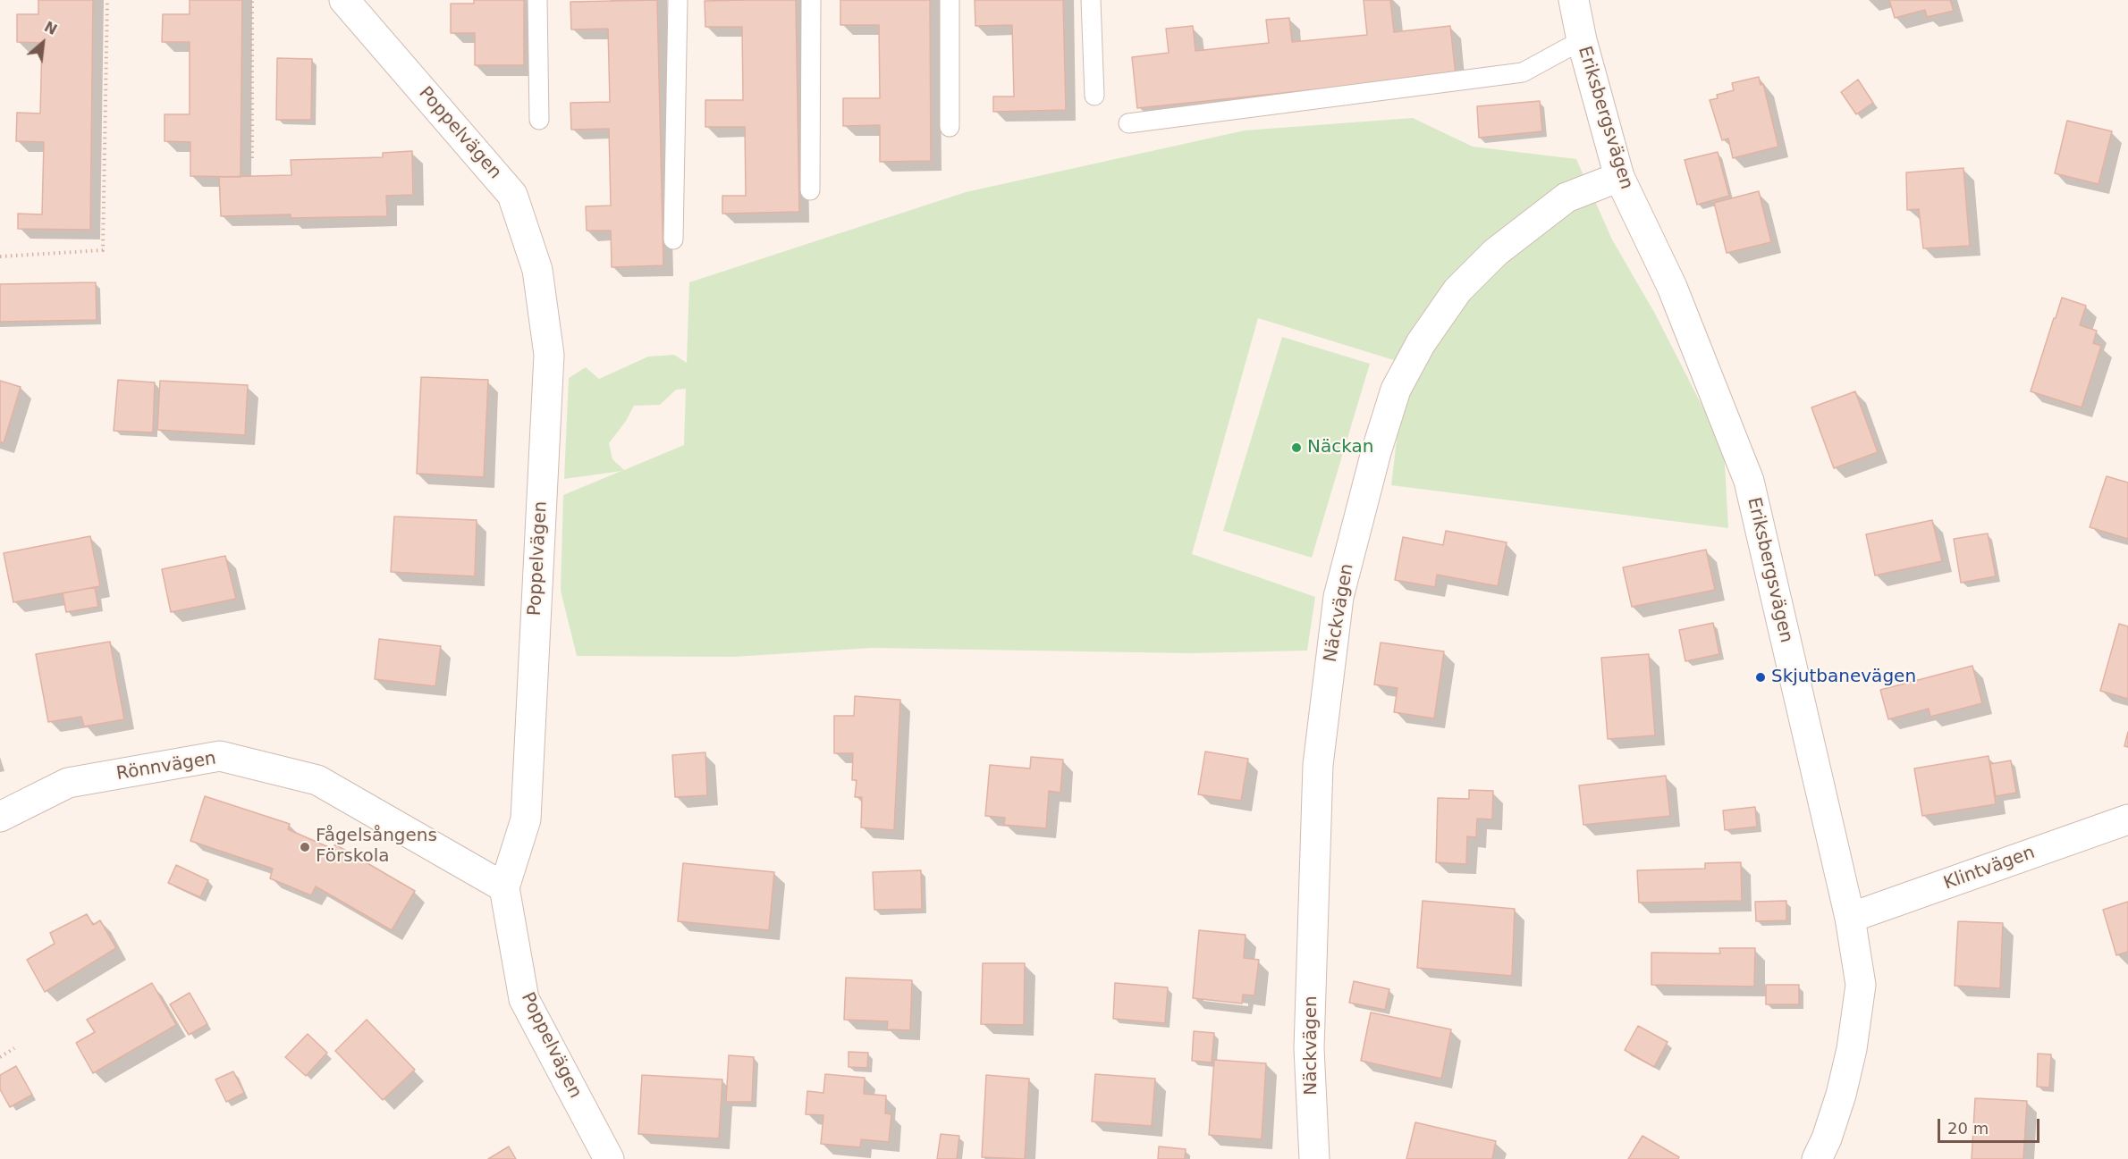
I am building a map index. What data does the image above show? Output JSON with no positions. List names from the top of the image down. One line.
{"streets":{"street":["Eriksbergsvägen","Poppelvägen","Näckvägen","Rönnvägen","Klintvägen"]},"crossings":[["Eriksbergsvägen","Näckvägen"],["Eriksbergsvägen","Klintvägen"],["Poppelvägen","Rönnvägen"]],"places":["Näckan","Skjutbanevägen","Fågelsångens Förskola"],"scale_bar":"20 m","north":"top right"}
